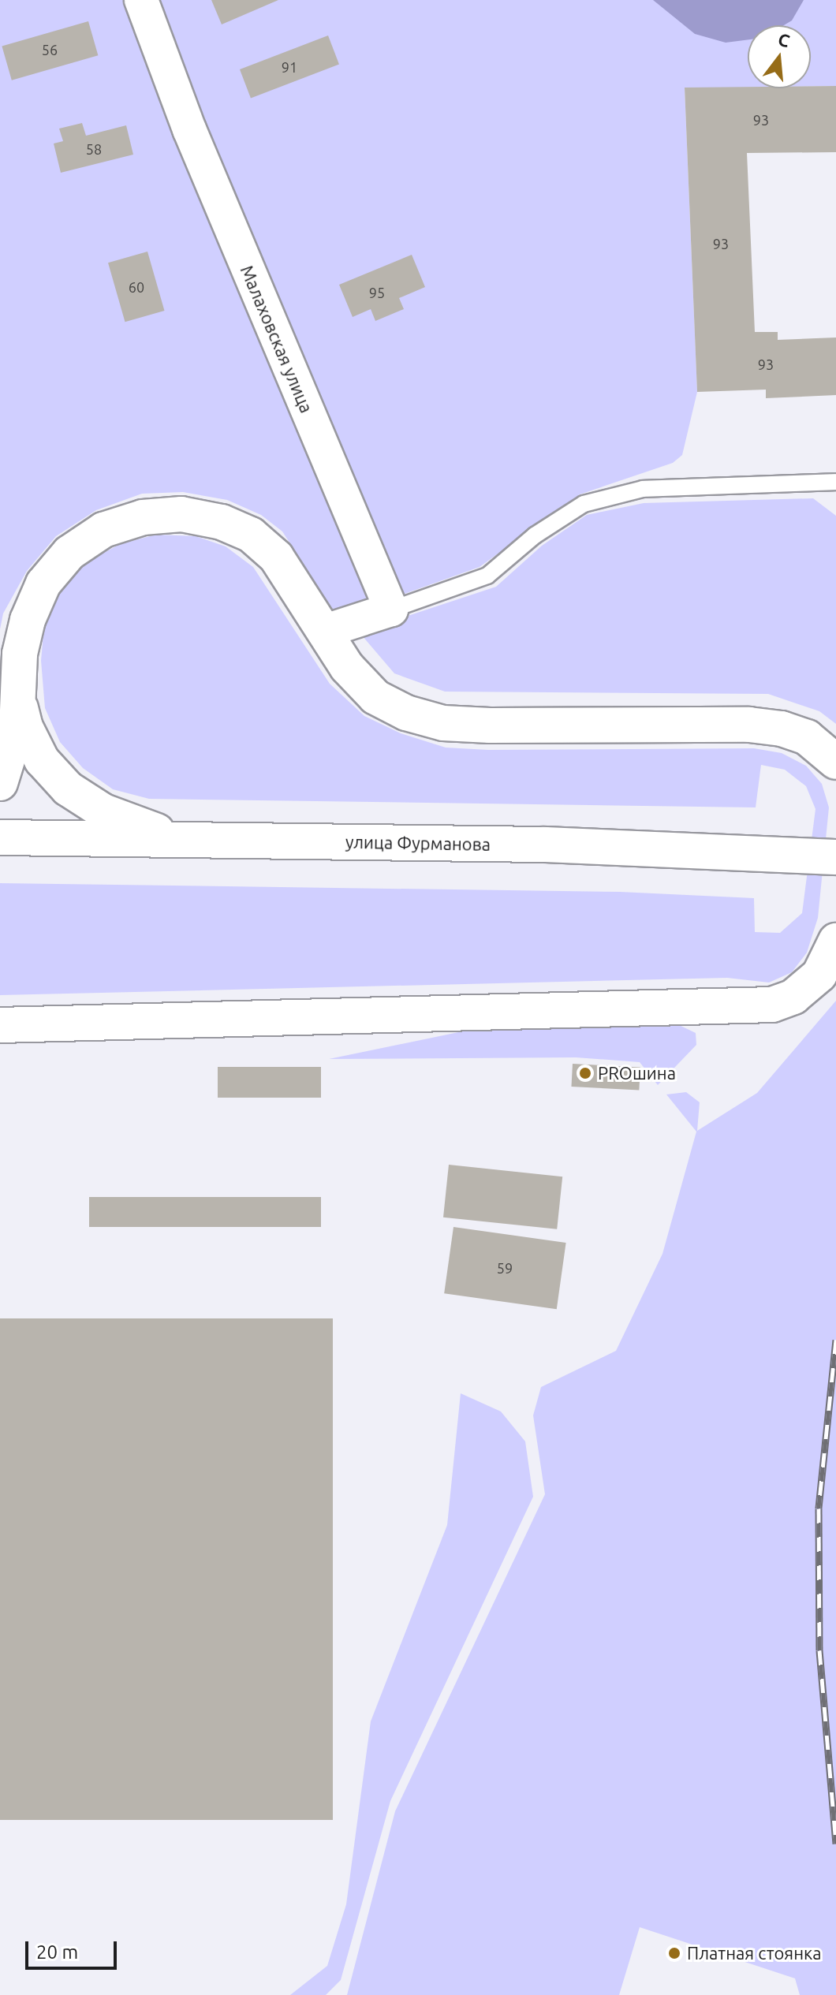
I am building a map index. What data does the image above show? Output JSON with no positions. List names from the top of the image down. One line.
{"streets":{"street":["Малаховская улица","улица Фурманова"]},"places":["PROшина","Платная стоянка"],"house_numbers":["56","91","93","58","93","60","95","93","59"],"scale_bar":"20 m","north":"top"}
